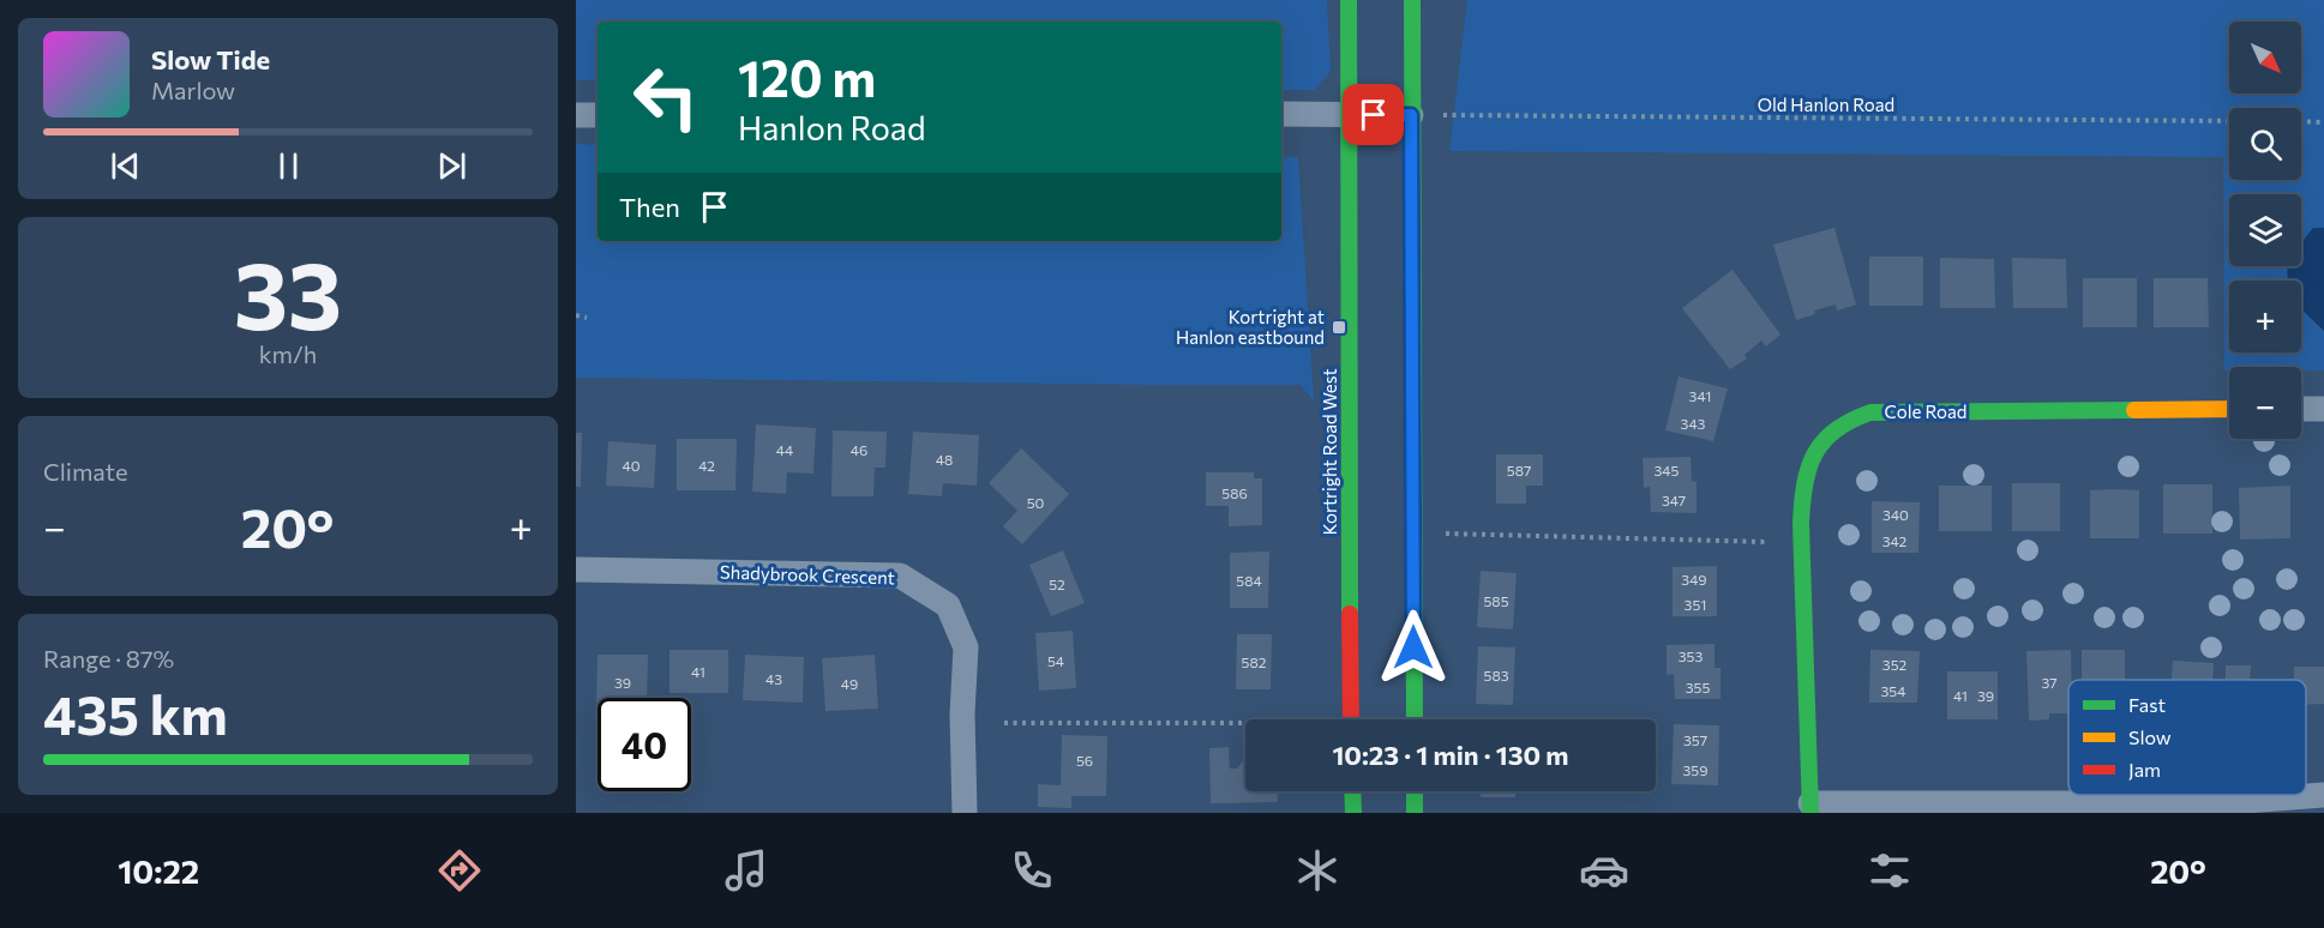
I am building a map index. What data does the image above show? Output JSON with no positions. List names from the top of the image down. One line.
{"streets":{"street":["Cole Road","Kortright Road West","Shadybrook Crescent"],"path":["Old Hanlon Road"]},"places":{"transit":["Kortright at Hanlon eastbound"]},"house_numbers":["341","343","44","46","48","40","42","587","345","586","347","50","340","342","349","584","52","585","351","353","54","582","352","41","583","43","39","37","49","355","354","41","39","357","56","359"],"legend":["Fast","Slow","Jam"],"north":"bottom right","page":{"map_buttons":["+","−"],"turn":["120 m","Hanlon Road"],"song":["Slow Tide","Marlow"],"then":"Then","tile":[["33","km/h"],"Climate",["Range · 87%","435 km"]],"heat":["−","20°","+"],"limit":"40","trip":"10:23 · 1 min · 130 m","tabs":["10:22","20°"]}}
